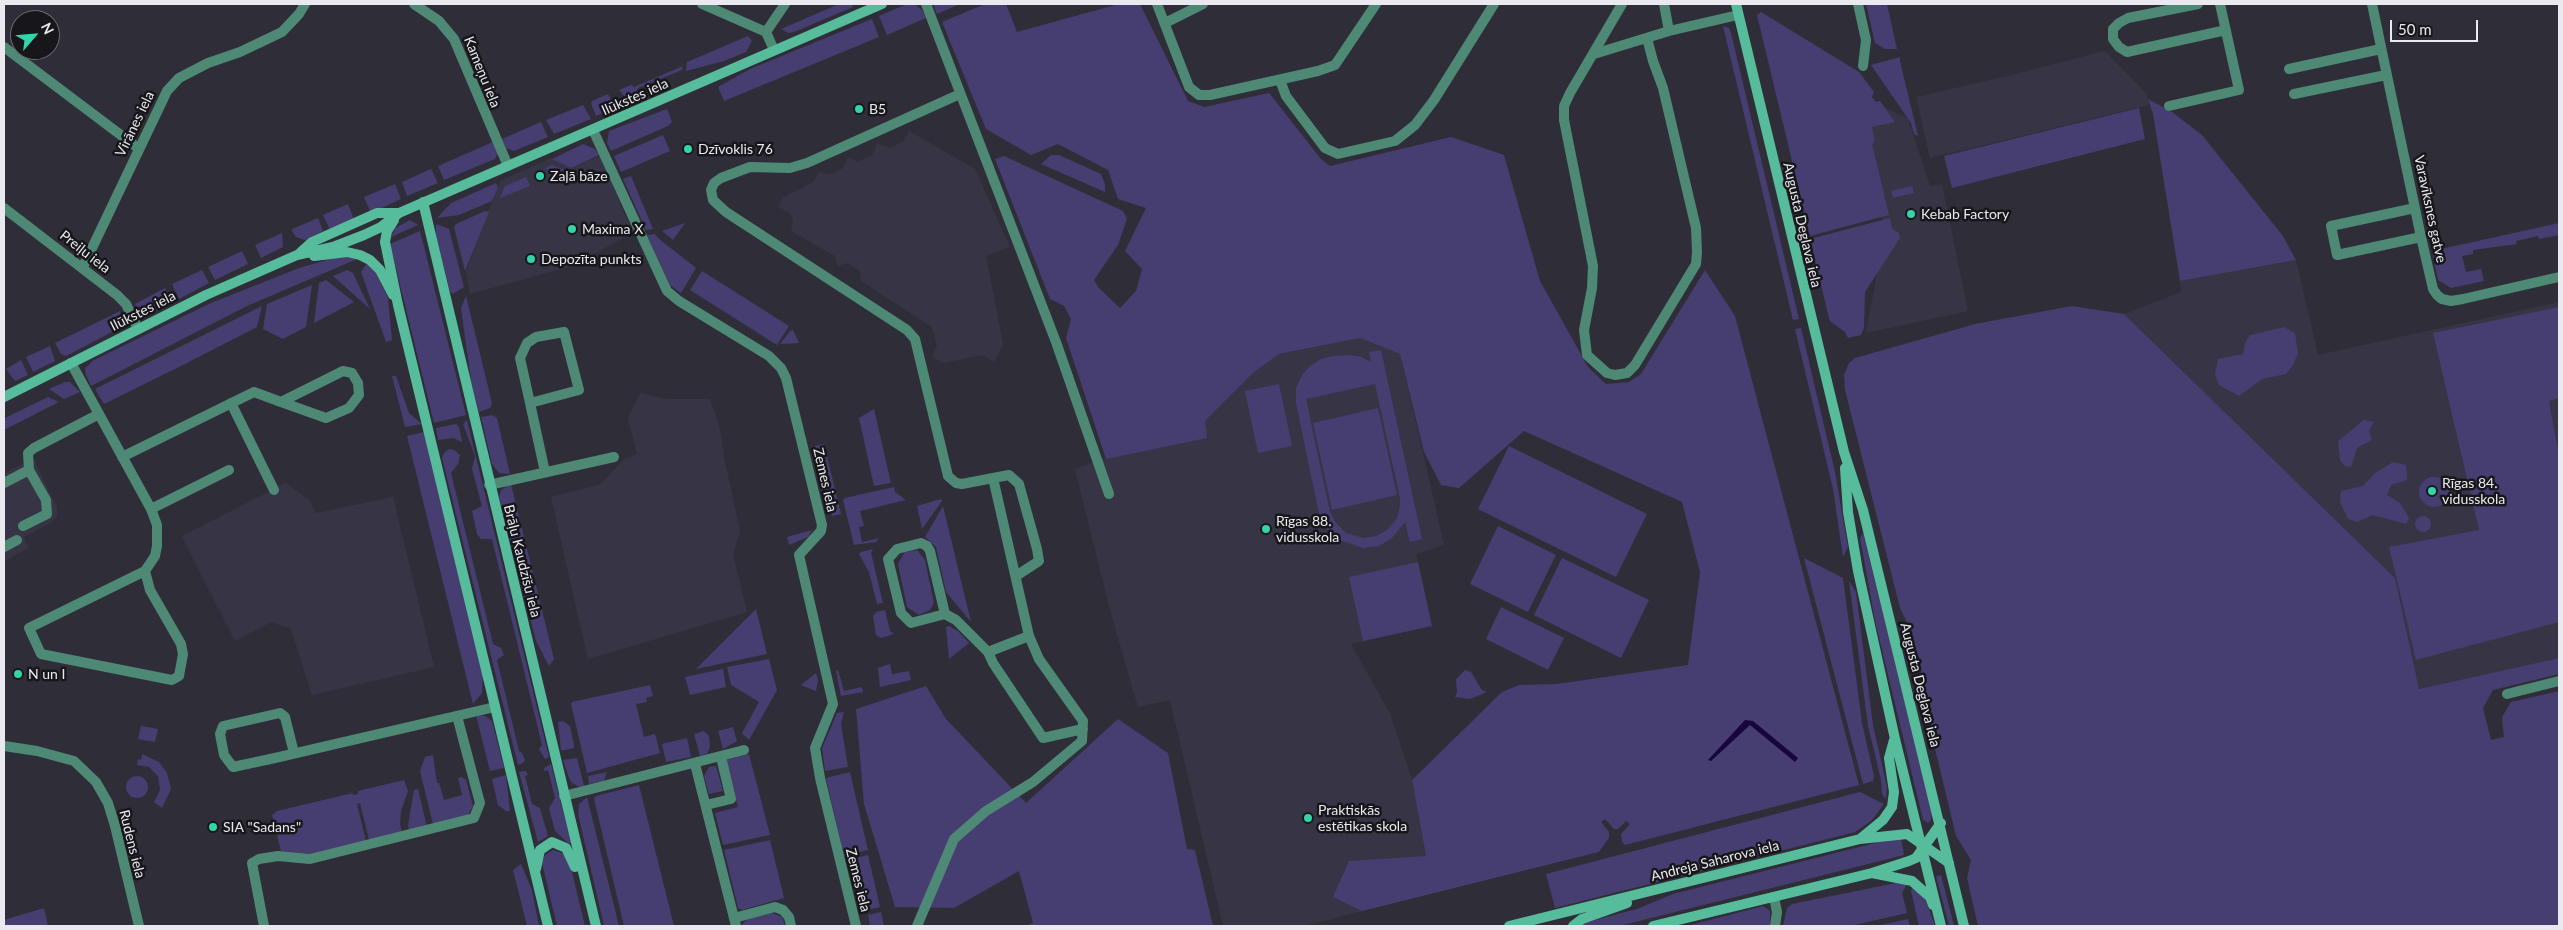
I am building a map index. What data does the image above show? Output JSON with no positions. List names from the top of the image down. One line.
{"streets":{"street":["Kameņu iela","Ilūkstes iela","Virānes iela","Varavīksnes gatve","Augusta Deglava iela","Preiļu iela","Zemes iela","Brāļu Kaudzīšu iela","Rudens iela","Andreja Saharova iela"]},"crossings":[["Kameņu iela","Ilūkstes iela"],["Ilūkstes iela","Preiļu iela"],["Ilūkstes iela","Zemes iela"],["Ilūkstes iela","Brāļu Kaudzīšu iela"],["Virānes iela","Preiļu iela"],["Augusta Deglava iela","Andreja Saharova iela"]],"places":["B5","Dzīvoklis 76","Zaļā bāze","Kebab Factory","Maxima X","Depozīta punkts","Rīgas 84. vidusskola","Rīgas 88. vidusskola","N un I","Praktiskās estētikas skola","SIA \"Sadans\""],"scale_bar":"50 m","north":"top right"}
